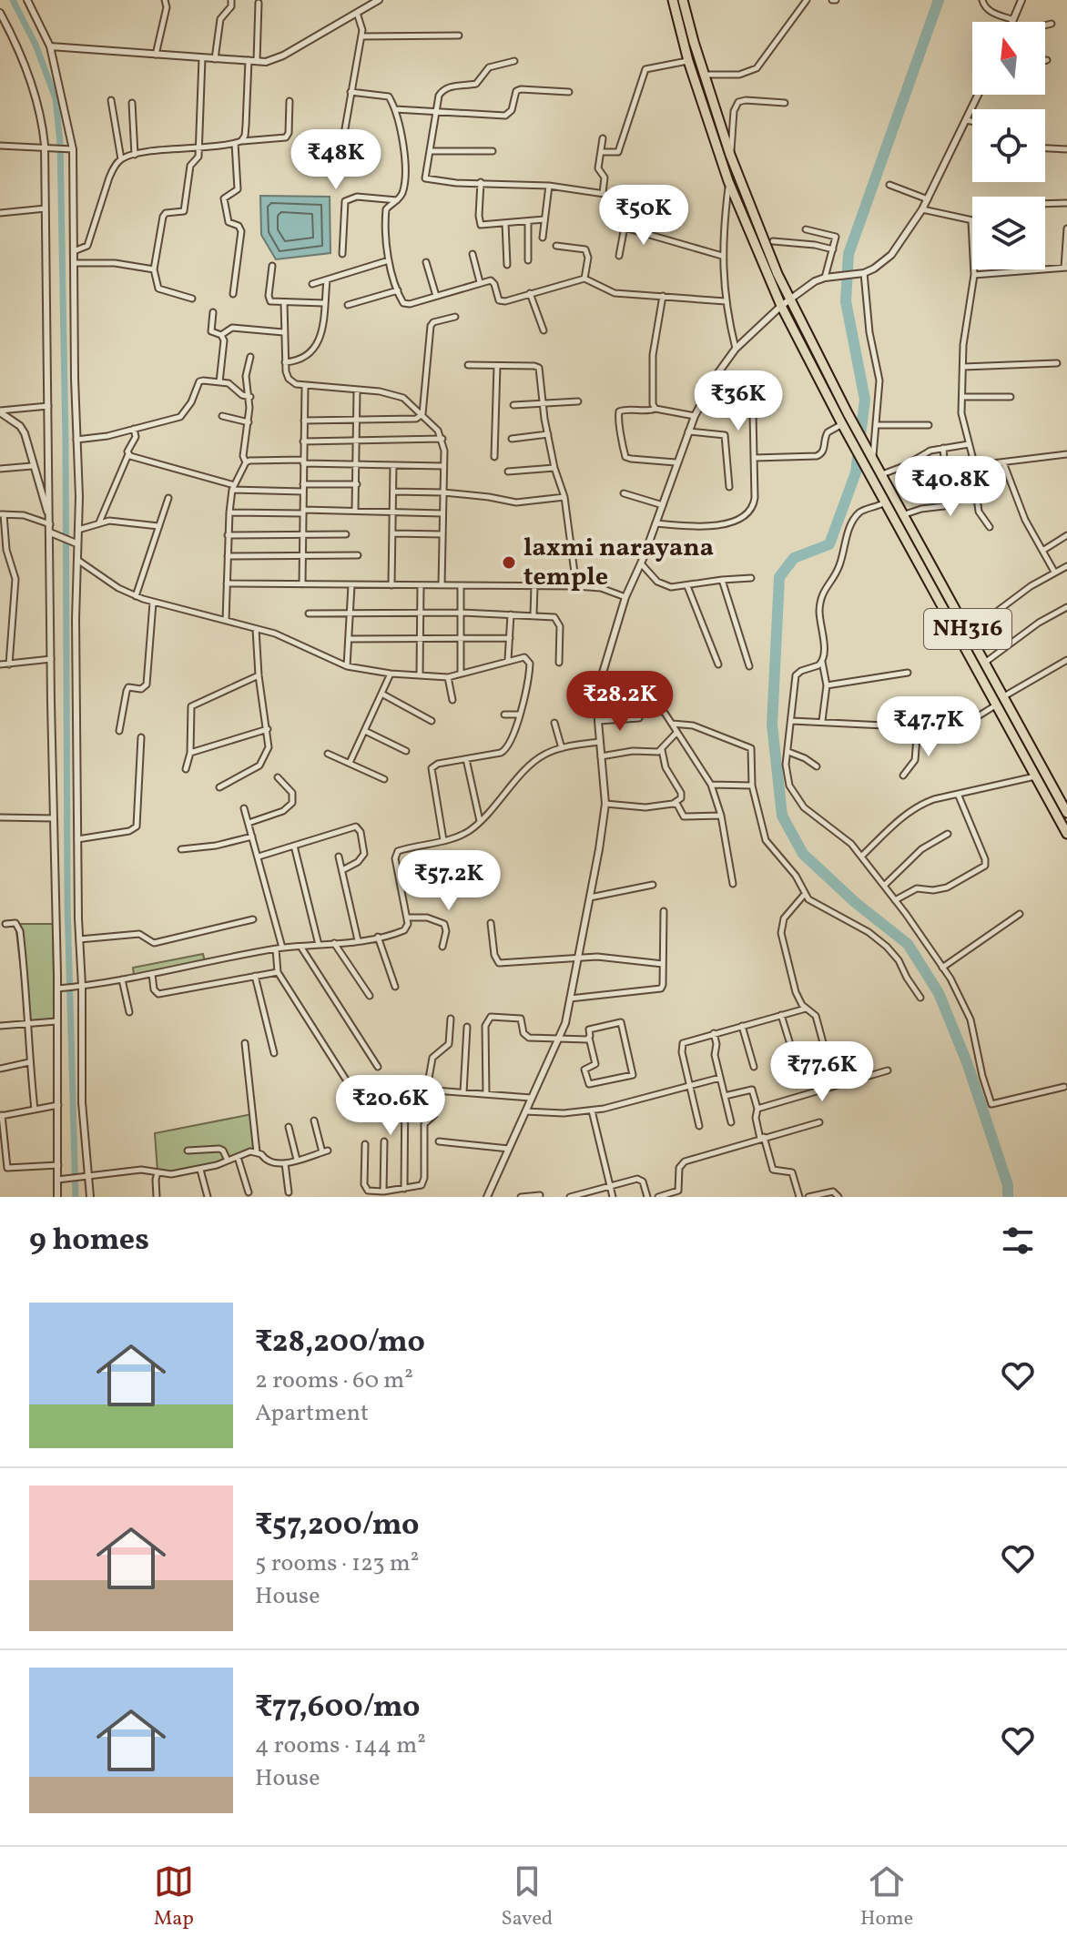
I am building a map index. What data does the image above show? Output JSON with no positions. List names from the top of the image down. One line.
{"streets":{"highway":["NH316"]},"places":["laxmi narayana temple"],"north":"top","page":{"price":["₹48K","₹50K","₹36K","₹40.8K","₹28.2K","₹47.7K","₹57.2K","₹77.6K","₹20.6K"],"heading":"9 homes","list":[{"name":"₹28,200/mo","note":"2 rooms · 60 m² · Apartment"},{"name":"₹57,200/mo","note":"5 rooms · 123 m² · House"},{"name":"₹77,600/mo","note":"4 rooms · 144 m² · House"}],"tabs":["Map","Saved","Home"]}}
